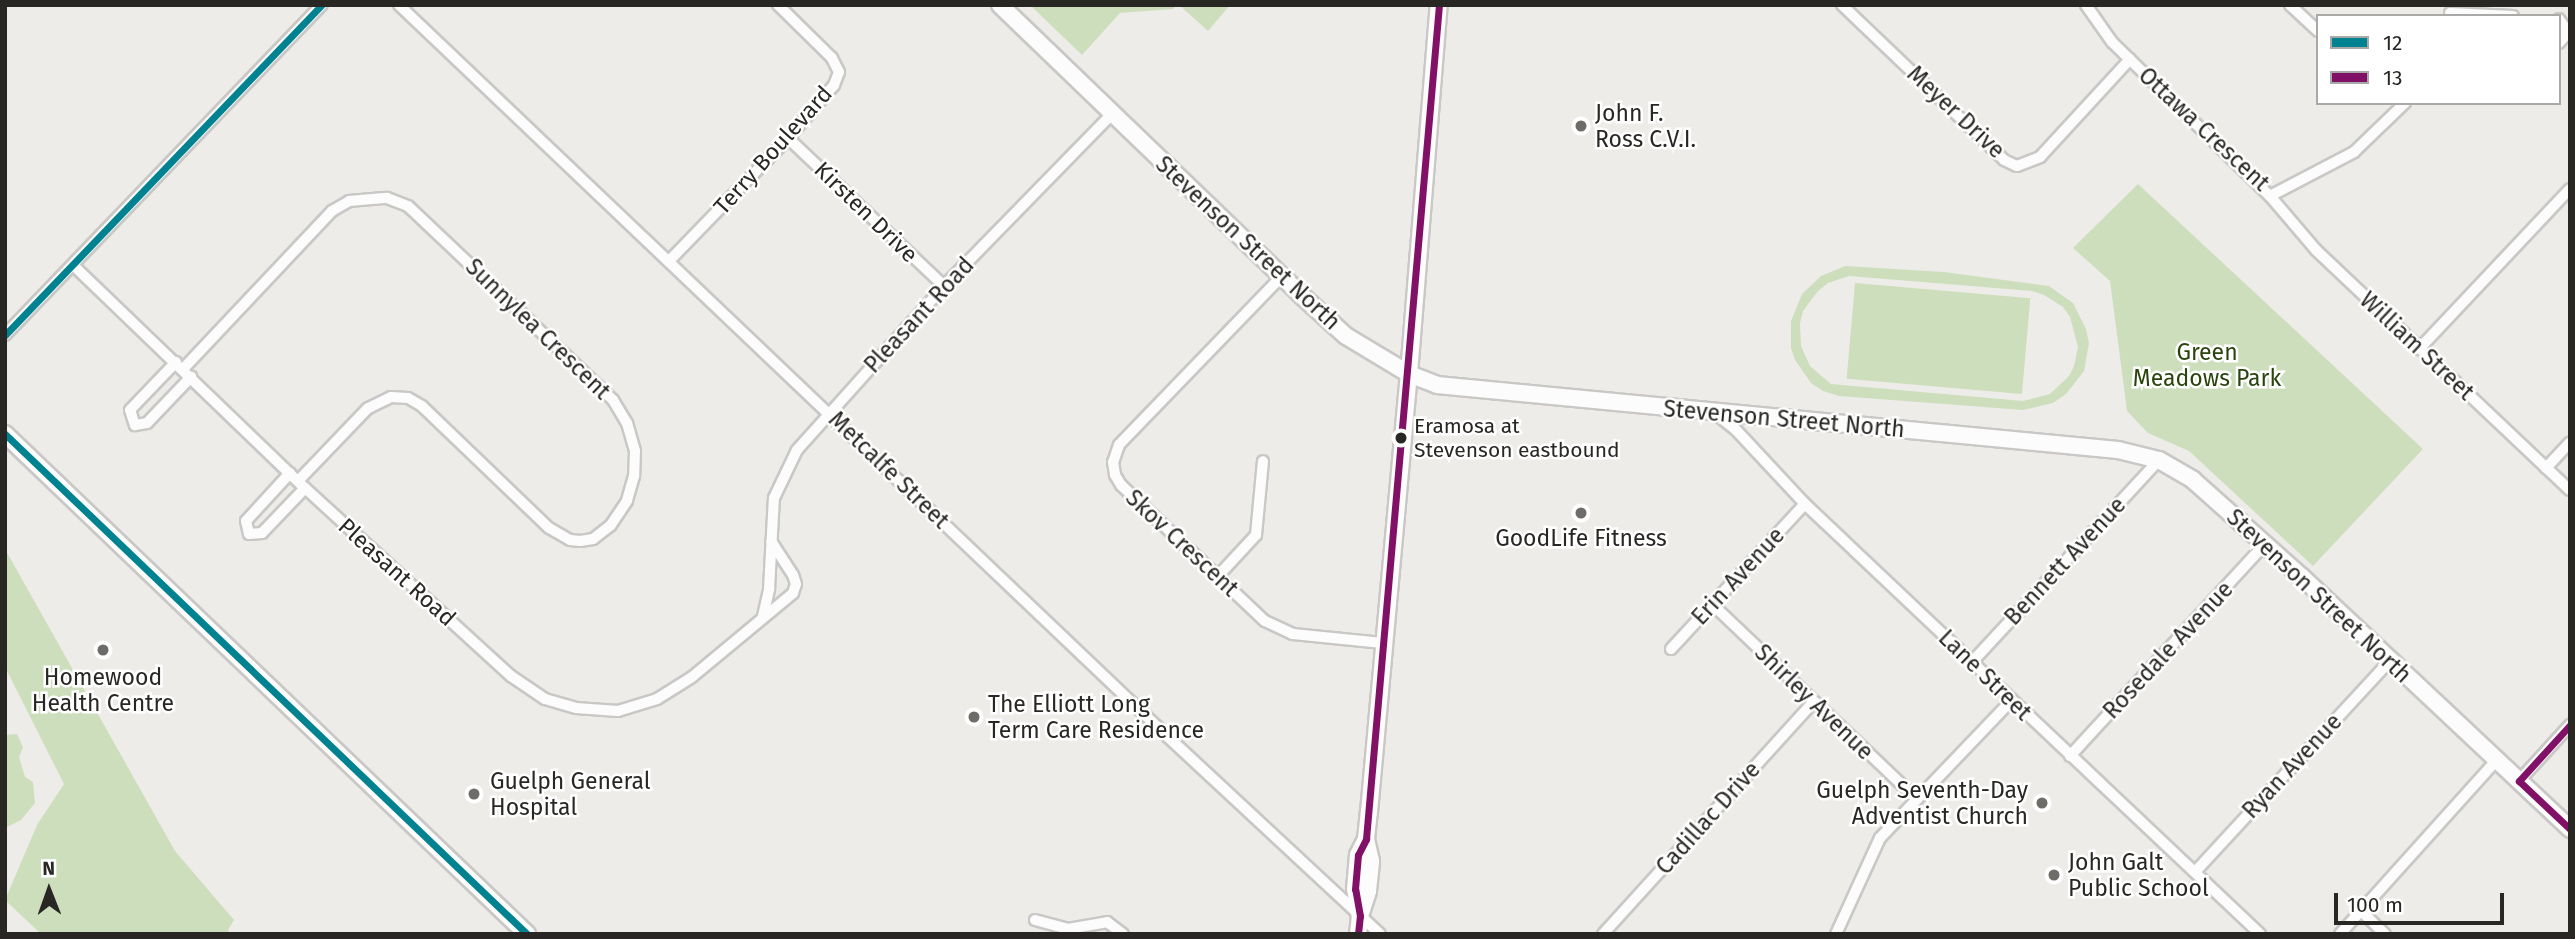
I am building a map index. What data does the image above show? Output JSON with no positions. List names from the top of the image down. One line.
{"streets":{"main road":["Stevenson Street North"],"street":["Meyer Drive","Ottawa Crescent","Terry Boulevard","Kirsten Drive","Pleasant Road","Sunnylea Crescent","William Street","Metcalfe Street","Skov Crescent","Bennett Avenue","Erin Avenue","Rosedale Avenue","Lane Street","Shirley Avenue","Ryan Avenue","Cadillac Drive"]},"crossings":[["Meyer Drive","Ottawa Crescent"],["Ottawa Crescent","William Street"],["Terry Boulevard","Kirsten Drive"],["Terry Boulevard","Metcalfe Street"],["Kirsten Drive","Pleasant Road"],["Stevenson Street North","Pleasant Road"],["Stevenson Street North","Skov Crescent"],["Stevenson Street North","Bennett Avenue"],["Stevenson Street North","Rosedale Avenue"],["Stevenson Street North","Lane Street"],["Stevenson Street North","Ryan Avenue"],["Pleasant Road","Sunnylea Crescent"],["Pleasant Road","Metcalfe Street"],["Bennett Avenue","Lane Street"],["Erin Avenue","Lane Street"],["Erin Avenue","Shirley Avenue"],["Rosedale Avenue","Lane Street"],["Lane Street","Ryan Avenue"],["Shirley Avenue","Cadillac Drive"]],"parks":["Green Meadows Park"],"places":["John F. Ross C.V.I.","Eramosa at Stevenson eastbound","GoodLife Fitness","Homewood Health Centre","The Elliott Long Term Care Residence","Guelph General Hospital","Guelph Seventh-Day Adventist Church","John Galt Public School"],"lines":["transit line 12","transit line 13"],"legend":["12","13"],"scale_bar":"100 m","north":"top"}
